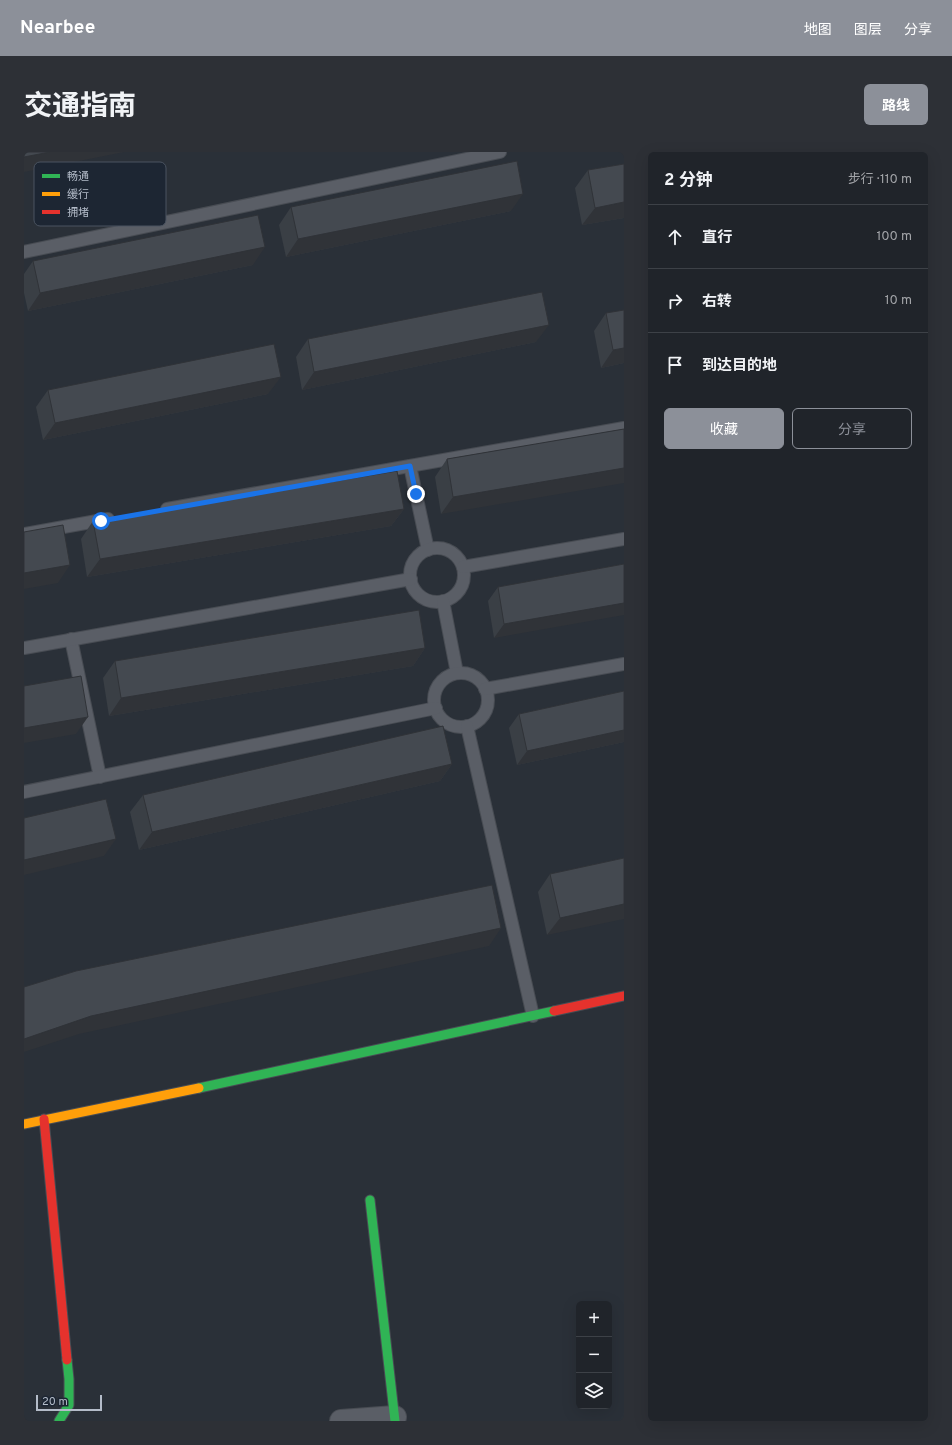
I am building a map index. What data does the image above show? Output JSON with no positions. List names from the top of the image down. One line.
{"legend":["畅通","缓行","拥堵"],"scale_bar":"20 m","page":{"header":"Nearbee","nav":["地图","图层","分享"],"title":"交通指南","buttons":["路线",["收藏","分享"]],"heading":["2 分钟","步行 · 110 m"],"list":[["直行","100 m"],["右转","10 m"],"到达目的地"],"map_buttons":["+","−"],"scale":"20 m"}}
